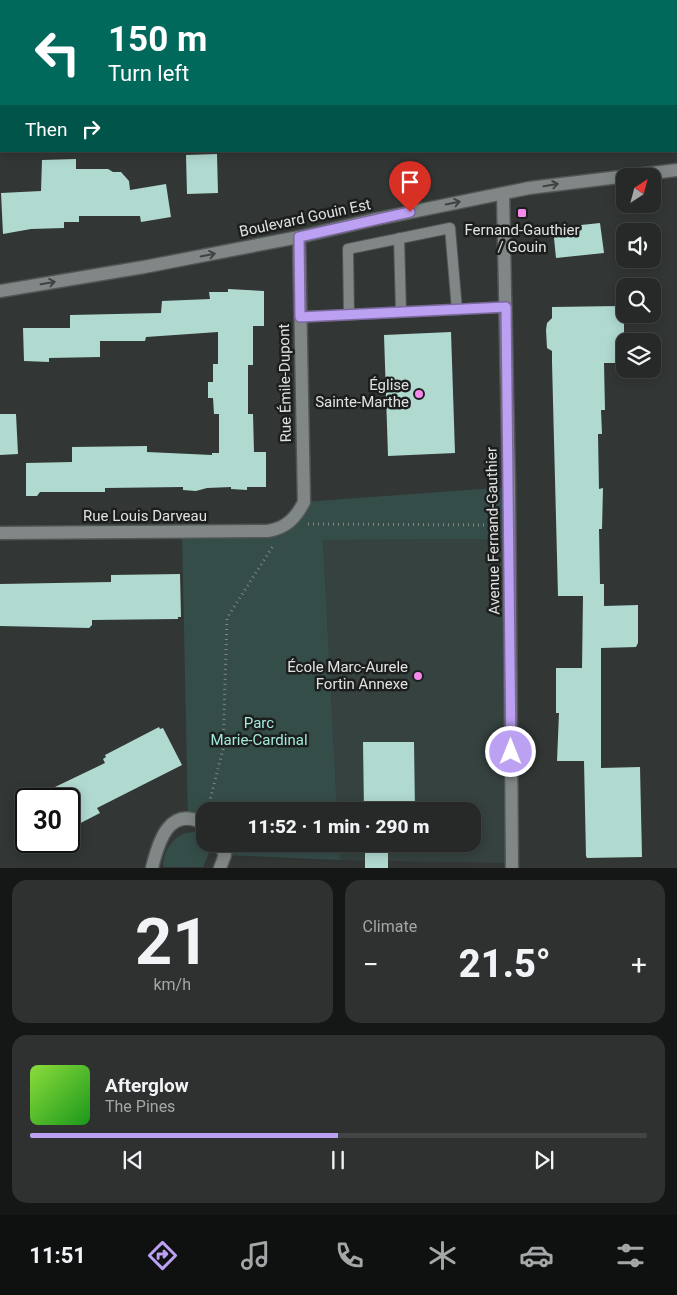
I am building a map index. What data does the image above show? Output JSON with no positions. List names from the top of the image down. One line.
{"streets":{"street":["Boulevard Gouin Est","Rue Émile-Dupont","Rue Louis Darveau","Avenue Fernand-Gauthier"]},"crossings":[["Boulevard Gouin Est","Rue Émile-Dupont"],["Boulevard Gouin Est","Avenue Fernand-Gauthier"],["Rue Émile-Dupont","Rue Louis Darveau"]],"one_way":["Boulevard Gouin Est"],"parks":["Parc Marie-Cardinal"],"places":{"transit":["Fernand-Gauthier / Gouin"],"other":["Église Sainte-Marthe","École Marc-Aurele Fortin Annexe"]},"north":"top right","page":{"turn":["150 m","Turn left"],"then":"Then","limit":"30","trip":"11:52 · 1 min · 290 m","tile":[["21","km/h"],"Climate"],"heat":["−","21.5°","+"],"song":["Afterglow","The Pines"],"tabs":"11:51"}}
